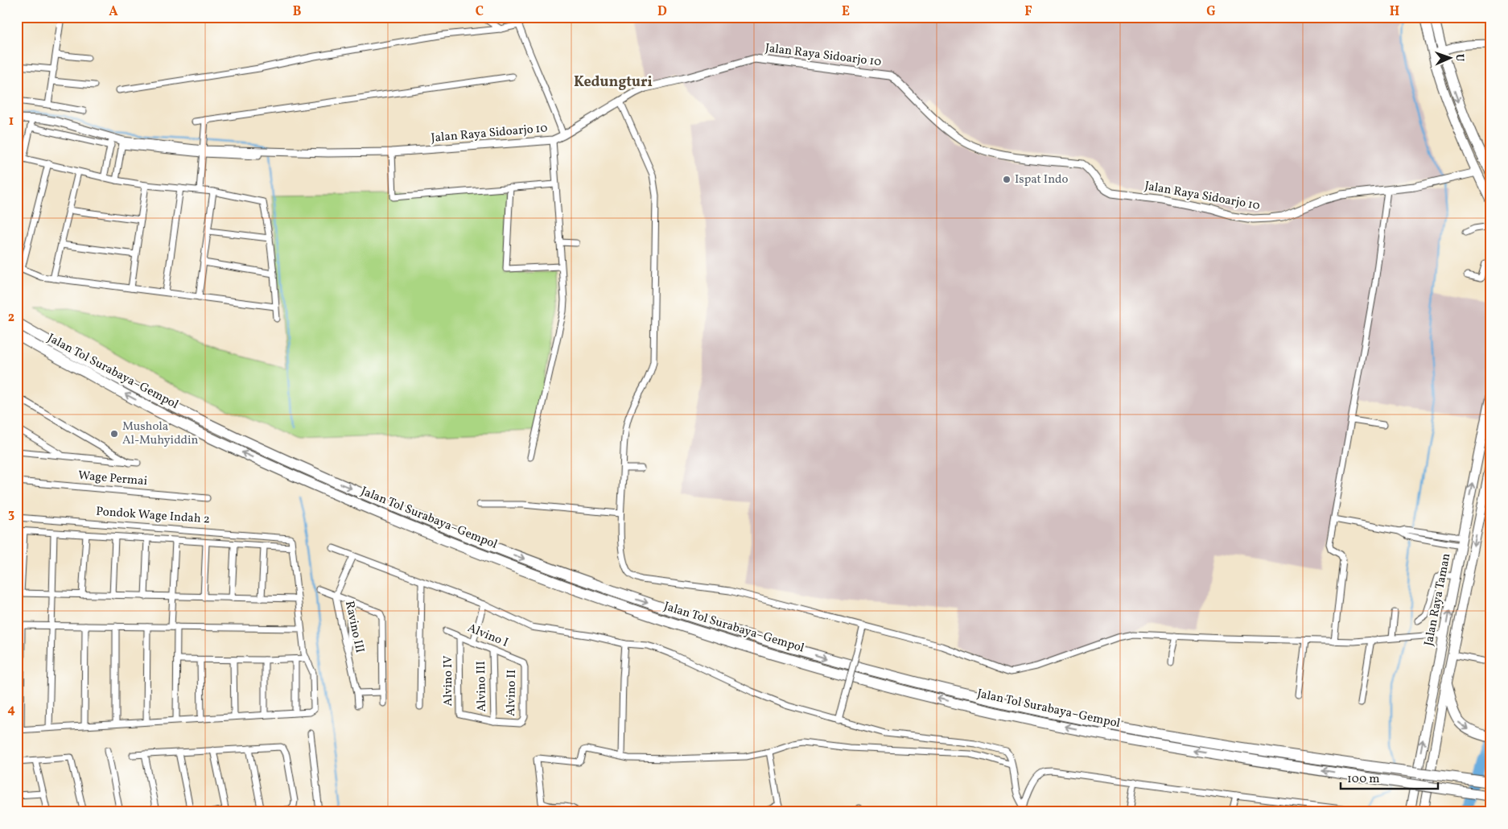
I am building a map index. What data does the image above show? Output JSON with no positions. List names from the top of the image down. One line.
{"streets":{"highway":["Jalan Tol Surabaya–Gempol","Jalan Raya Taman"],"street":["Jalan Raya Sidoarjo 10","Wage Permai","Pondok Wage Indah 2","Ravino III","Alvino I","Alvino IV","Alvino III","Alvino II"]},"crossings":[["Alvino I","Alvino IV"],["Alvino I","Alvino III"],["Alvino I","Alvino II"],["Alvino IV","Alvino III"],["Alvino IV","Alvino II"],["Alvino III","Alvino II"]],"districts":["Kedungturi"],"places":["Ispat Indo","Mushola Al-Muhyiddin"],"scale_bar":"100 m","north":"right","grid":{"columns":["A","B","C","D","E","F","G","H"],"rows":["1","2","3","4"]}}
